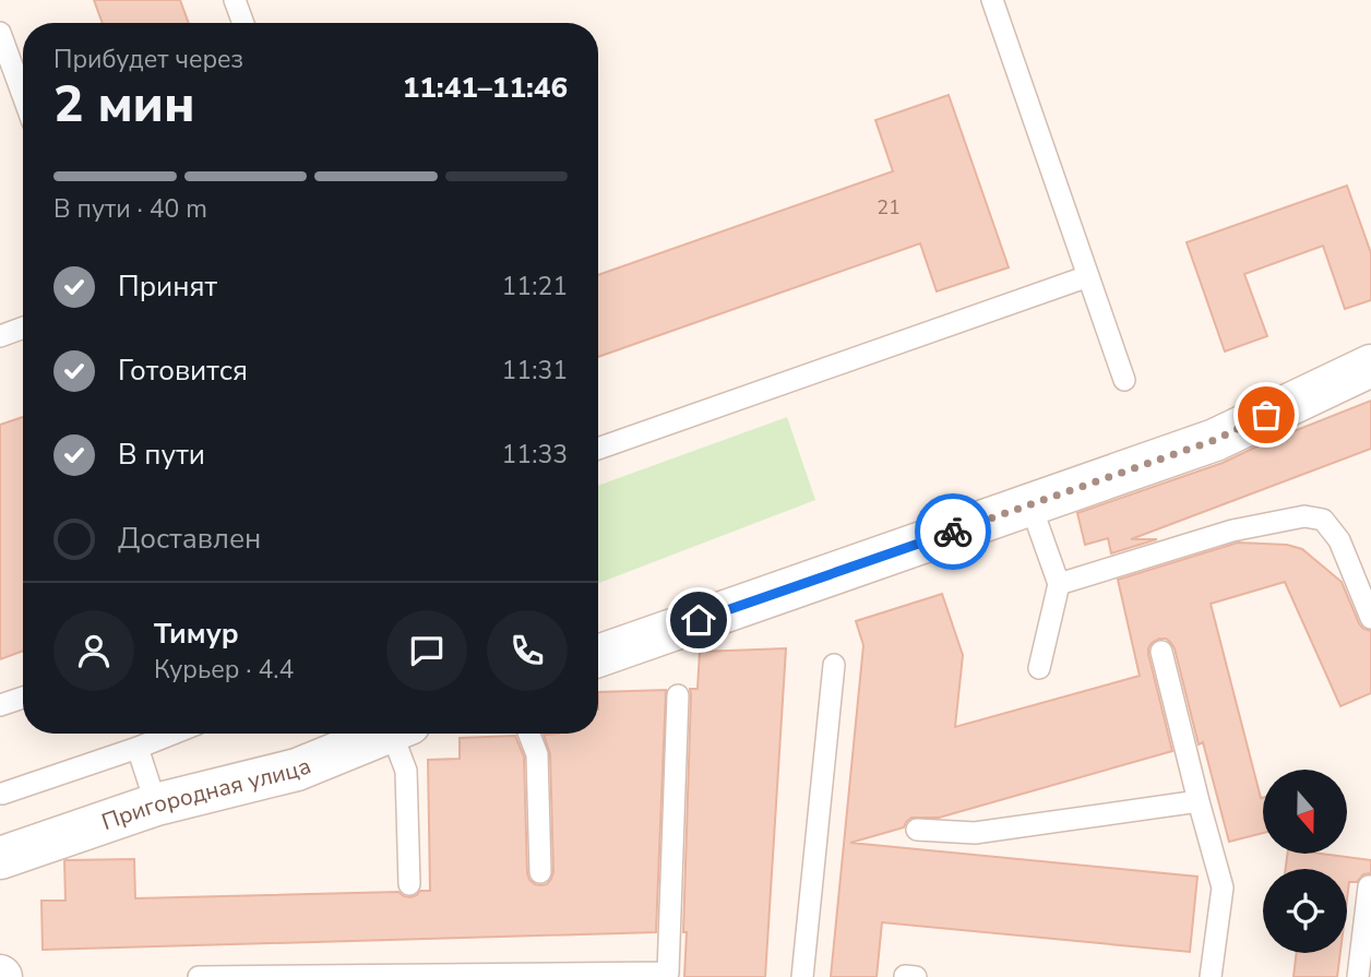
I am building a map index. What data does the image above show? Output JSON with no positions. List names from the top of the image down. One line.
{"streets":{"street":["Пригородная улица"]},"house_numbers":["21"],"north":"bottom","page":{"heading":["2 мин","Прибудет через","11:41–11:46"],"panel":["Тимур","Курьер · 4.4"],"bar":"В пути · 40 m","list":[["Принят","11:21"],["Готовится","11:31"],["В пути","11:33"],"Доставлен"]}}
